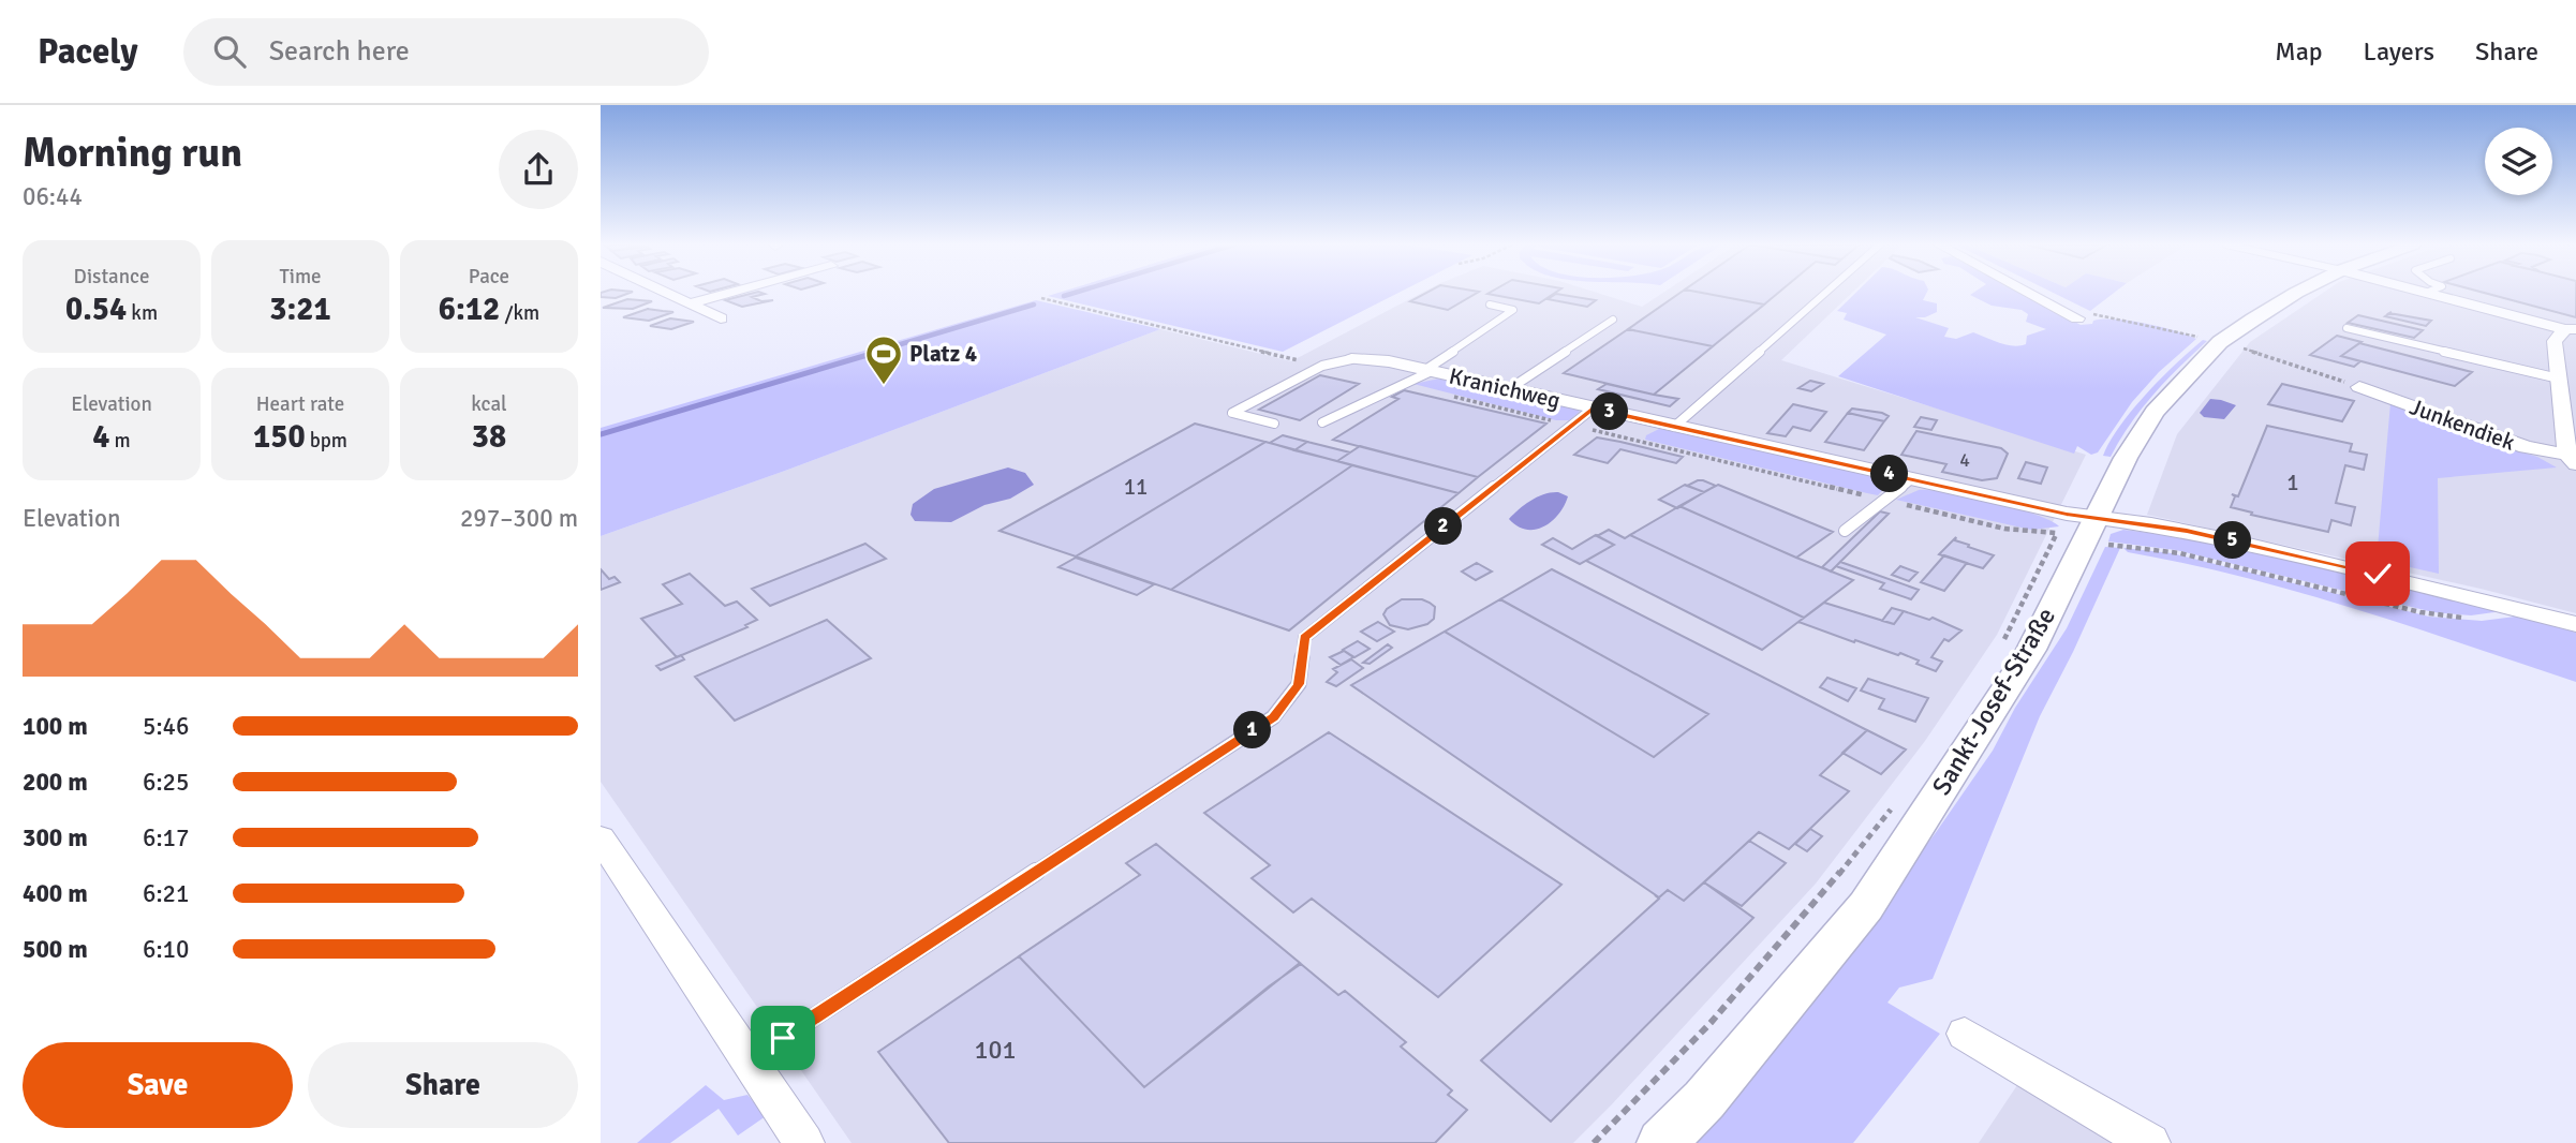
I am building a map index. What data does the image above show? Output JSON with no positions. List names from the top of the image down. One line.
{"streets":{"street":["Kranichweg","Junkendiek","Sankt-Josef-Straße"]},"crossings":[["Kranichweg","Sankt-Josef-Straße"]],"places":{"sports":["Platz 4"]},"house_numbers":["4","1","11","101"],"page":{"header":"Pacely","search":"Search here","nav":["Map","Layers","Share"],"heading":["Morning run","06:44"],"stats":[["Distance","0.54 km"],["Time","3:21"],["Pace","6:12 /km"],["Elevation","4 m"],["Heart rate","150 bpm"],["kcal","38"]],"pins":["3","4","2","5","1"],"chart":["Elevation","297–300 m"],"list":[{"name":"100 m","note":"5:46"},{"name":"200 m","note":"6:25"},{"name":"300 m","note":"6:17"},{"name":"400 m","note":"6:21"},{"name":"500 m","note":"6:10"}],"buttons":["Save","Share"]}}
